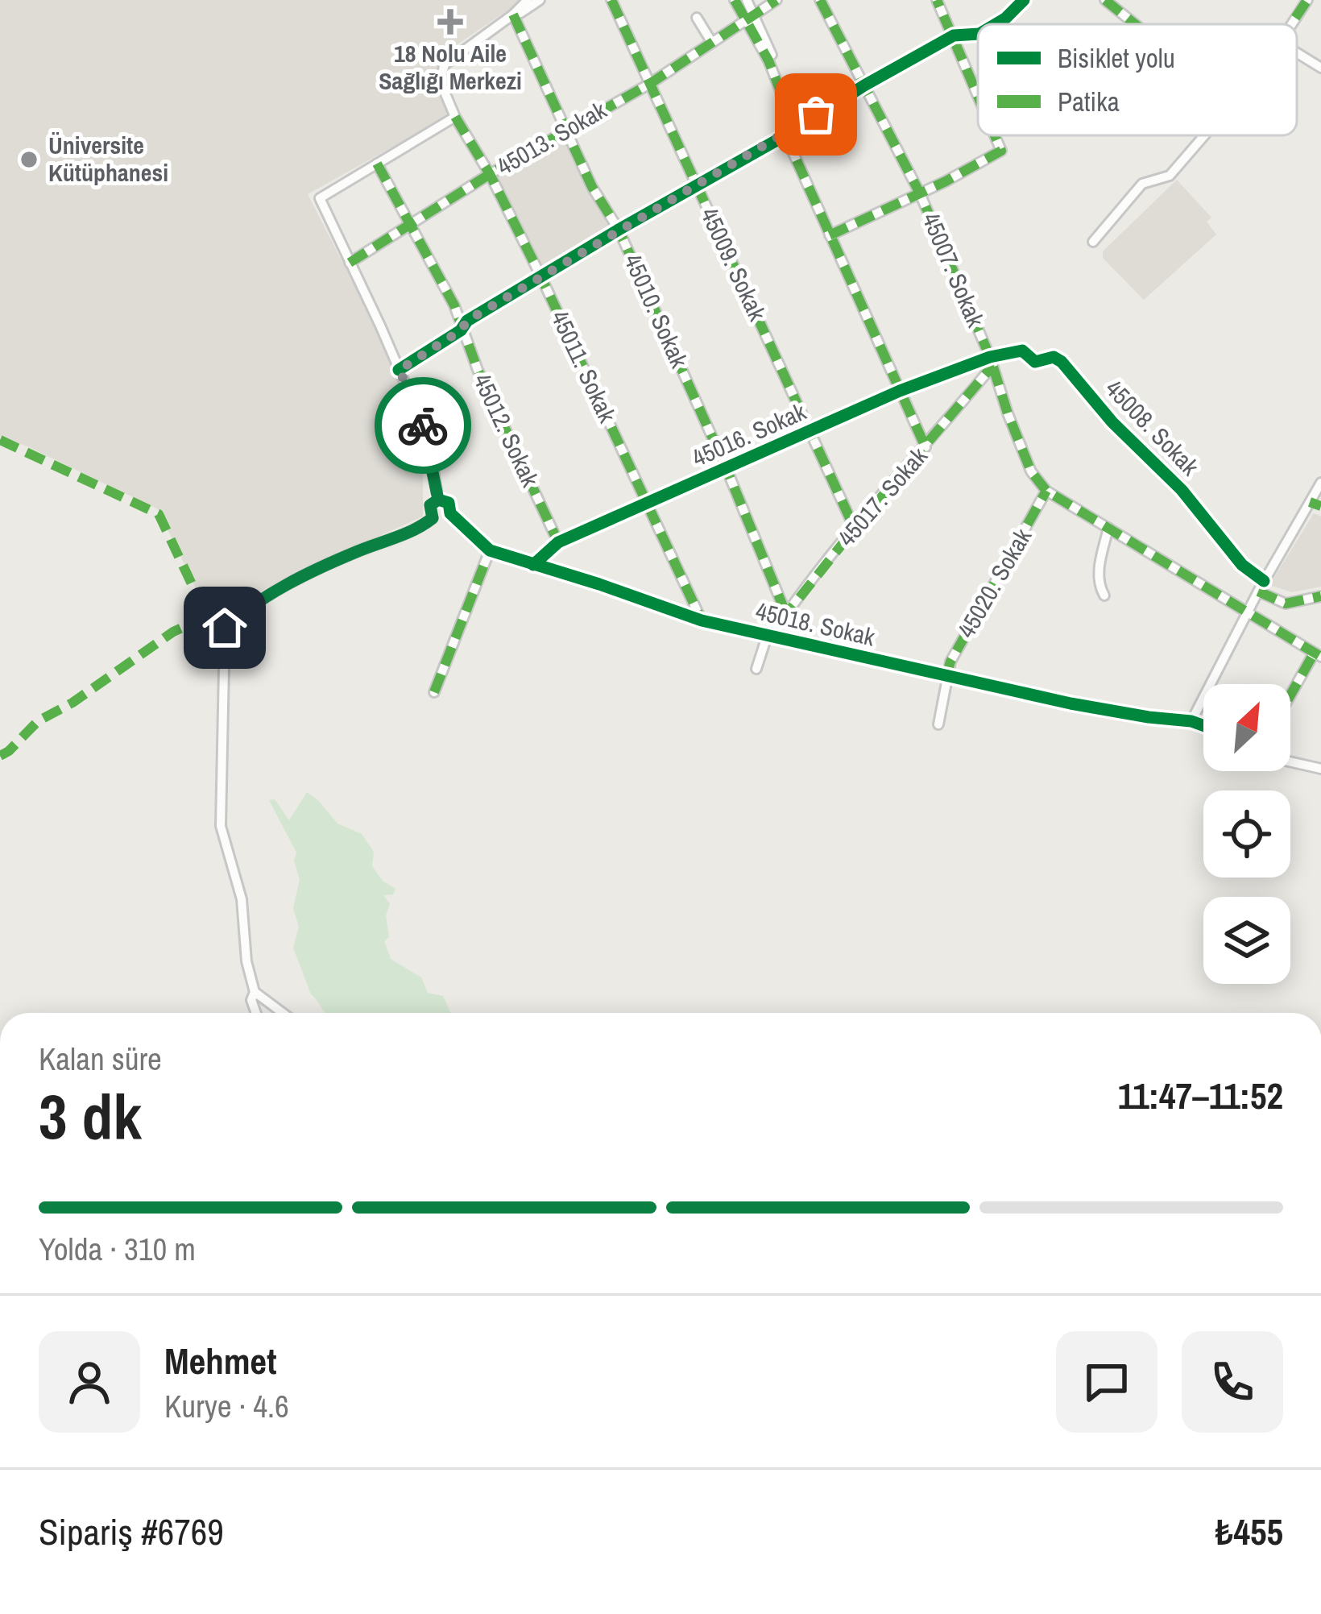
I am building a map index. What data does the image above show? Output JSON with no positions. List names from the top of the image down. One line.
{"streets":{"street":["45013. Sokak","45009. Sokak","45007. Sokak","45010. Sokak","45011. Sokak","45008. Sokak","45012. Sokak","45016. Sokak","45017. Sokak","45020. Sokak","45018. Sokak"]},"crossings":[["45013. Sokak","45009. Sokak"],["45013. Sokak","45010. Sokak"],["45013. Sokak","45011. Sokak"],["45013. Sokak","45012. Sokak"],["45009. Sokak","45016. Sokak"],["45009. Sokak","45017. Sokak"],["45007. Sokak","45008. Sokak"],["45007. Sokak","45016. Sokak"],["45007. Sokak","45017. Sokak"],["45007. Sokak","45020. Sokak"],["45010. Sokak","45011. Sokak"],["45010. Sokak","45016. Sokak"],["45010. Sokak","45017. Sokak"],["45011. Sokak","45016. Sokak"],["45011. Sokak","45018. Sokak"],["45008. Sokak","45016. Sokak"],["45008. Sokak","45017. Sokak"],["45012. Sokak","45016. Sokak"],["45016. Sokak","45017. Sokak"],["45016. Sokak","45018. Sokak"],["45017. Sokak","45018. Sokak"],["45020. Sokak","45018. Sokak"]],"places":{"health":["18 Nolu Aile Sağlığı Merkezi"],"other":["Üniversite Kütüphanesi"]},"legend":["Bisiklet yolu","Patika"],"north":"top right","page":{"heading":["3 dk","Kalan süre","11:47–11:52"],"panel":["Mehmet","Kurye · 4.6","Sipariş #6769","₺455"],"bar":"Yolda · 310 m"}}
